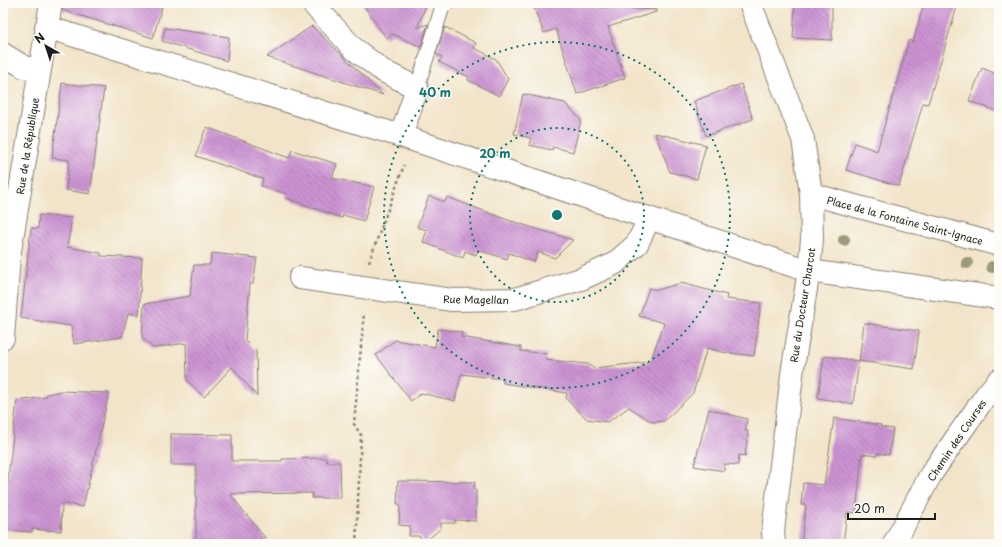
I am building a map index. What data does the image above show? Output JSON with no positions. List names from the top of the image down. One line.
{"streets":{"street":["Rue de la République","Place de la Fontaine Saint-Ignace","Rue Magellan","Rue du Docteur Charcot","Chemin des Courses"]},"crossings":[["Place de la Fontaine Saint-Ignace","Rue du Docteur Charcot"]],"scale_bar":"20 m","north":"top left","rings":["40 m","20 m"]}
